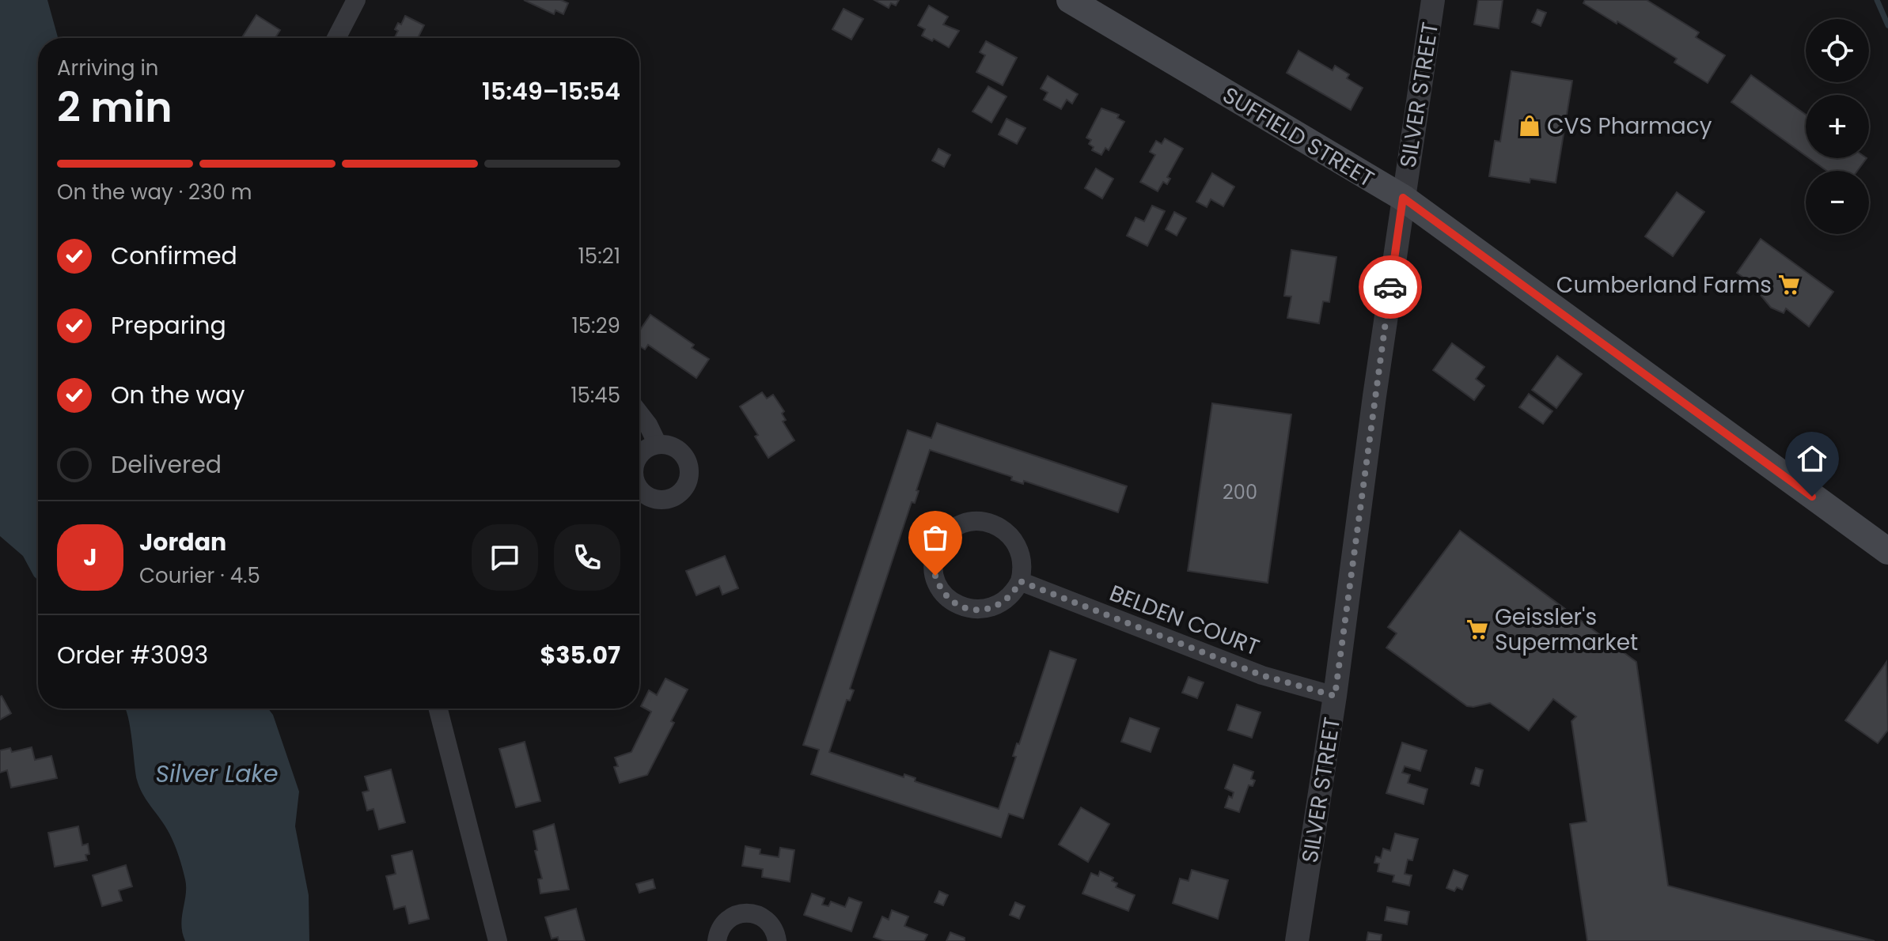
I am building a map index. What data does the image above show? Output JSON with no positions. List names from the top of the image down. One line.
{"streets":{"main road":["SUFFIELD STREET"],"street":["SILVER STREET","BELDEN COURT"]},"crossings":[["SILVER STREET","SUFFIELD STREET"],["SILVER STREET","BELDEN COURT"]],"water":["Silver Lake"],"places":{"shop":["CVS Pharmacy"],"supermarket":["Cumberland Farms","Geissler's Supermarket"]},"house_numbers":["200"],"page":{"map_buttons":["+","−"],"heading":["2 min","Arriving in","15:49–15:54"],"panel":["Jordan","Courier · 4.5","Order #3093","$35.07"],"bar":"On the way · 230 m","list":[["Confirmed","15:21"],["Preparing","15:29"],["On the way","15:45"],"Delivered"],"round":"J"}}
